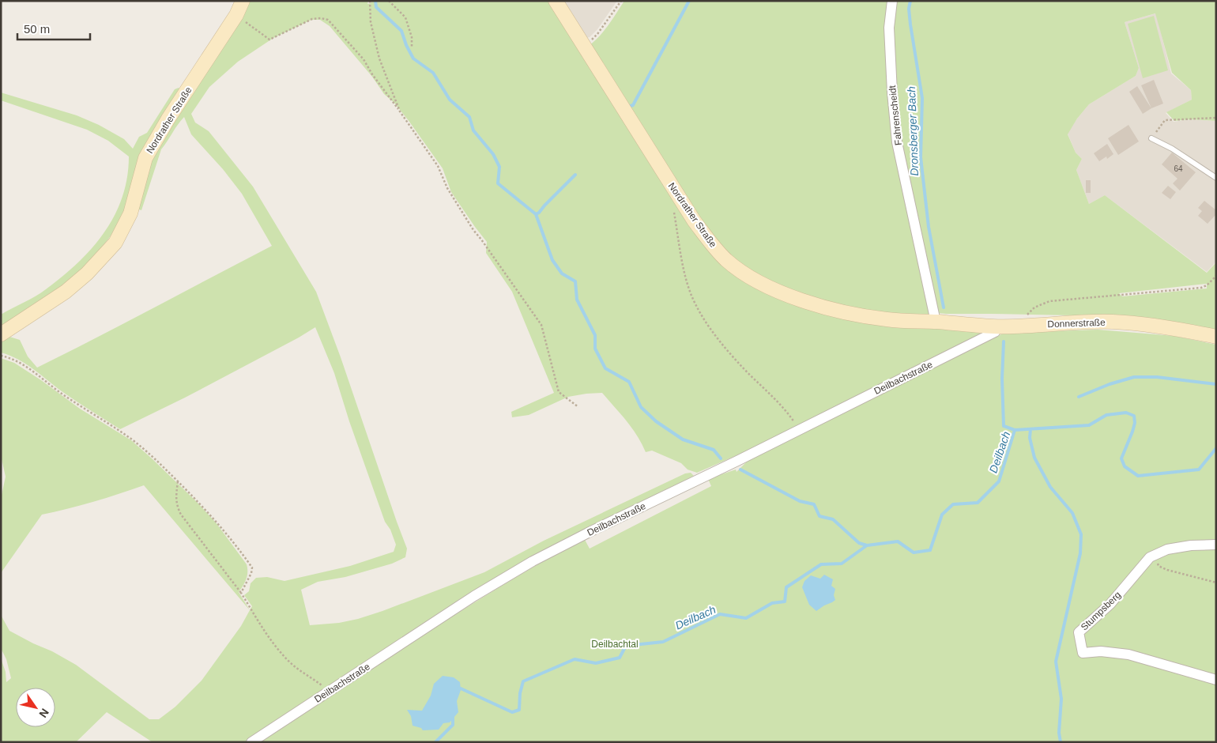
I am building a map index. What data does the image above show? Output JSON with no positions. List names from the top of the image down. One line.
{"streets":{"main road":["Nordrather Straße","Donnerstraße"],"street":["Fahrenscheidt","Deilbachstraße","Stumpsberg"]},"crossings":[["Fahrenscheidt","Nordrather Straße"],["Fahrenscheidt","Donnerstraße"],["Nordrather Straße","Donnerstraße"],["Donnerstraße","Deilbachstraße"]],"water":["Dronsberger Bach","Deilbach"],"parks":["Deilbachtal"],"house_numbers":["64"],"scale_bar":"50 m","north":"bottom right"}
